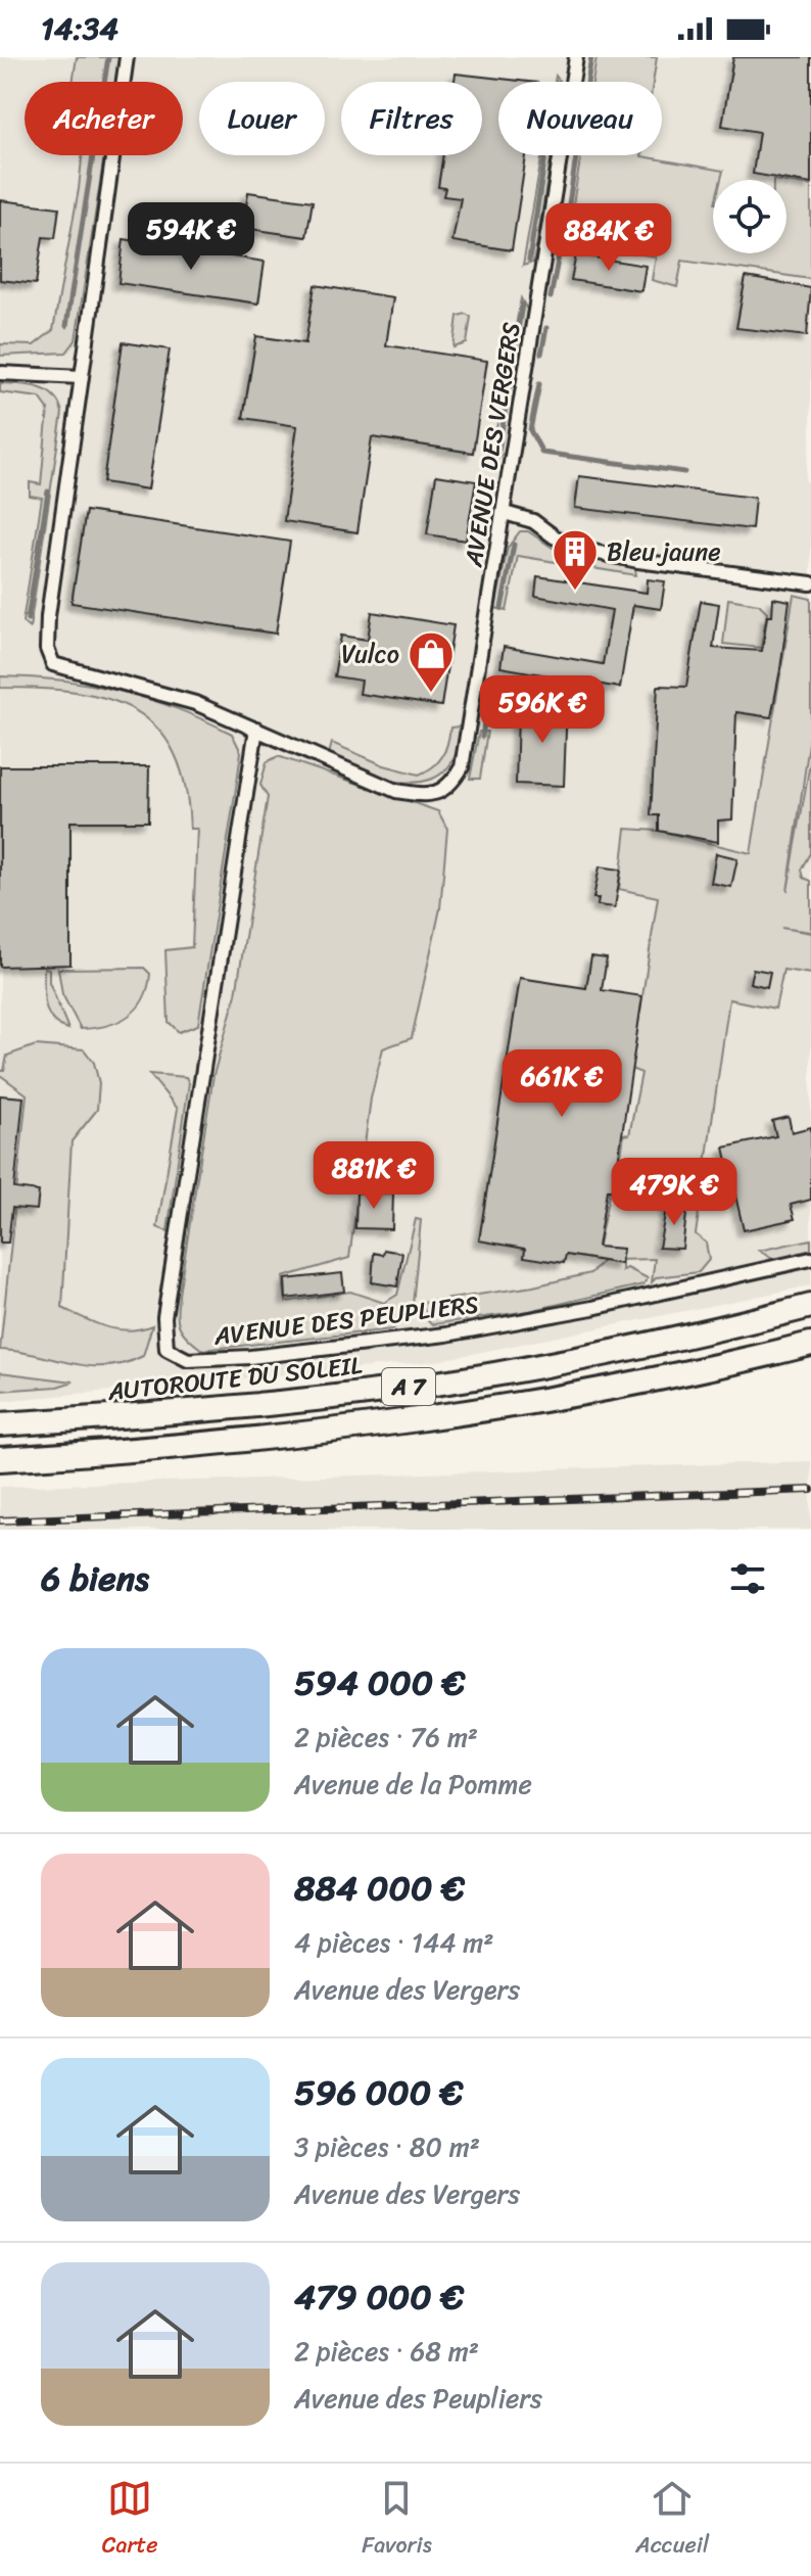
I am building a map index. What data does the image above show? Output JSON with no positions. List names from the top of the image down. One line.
{"streets":{"highway":["AUTOROUTE DU SOLEIL","A 7"],"street":["AVENUE DES VERGERS","AVENUE DES PEUPLIERS"]},"crossings":[["AVENUE DES VERGERS","AVENUE DES PEUPLIERS"]],"places":{"building":["Bleu jaune"],"shop":["Vulco"]},"page":{"status":"14:34","chip":["Acheter","Louer","Filtres","Nouveau"],"price":["594K €","884K €","596K €","661K €","881K €","479K €"],"heading":"6 biens","list":[{"name":"594 000 €","note":"2 pièces · 76 m² · Avenue de la Pomme"},{"name":"884 000 €","note":"4 pièces · 144 m² · Avenue des Vergers"},{"name":"596 000 €","note":"3 pièces · 80 m² · Avenue des Vergers"},{"name":"479 000 €","note":"2 pièces · 68 m² · Avenue des Peupliers"}],"tabs":["Carte","Favoris","Accueil"]}}
